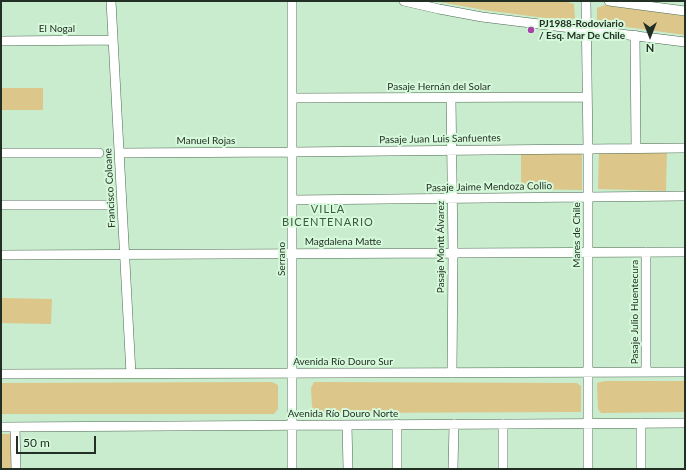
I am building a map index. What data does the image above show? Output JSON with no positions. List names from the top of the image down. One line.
{"streets":{"street":["El Nogal","Pasaje Hernán del Solar","Pasaje Juan Luis Sanfuentes","Manuel Rojas","Pasaje Jaime Mendoza Collio","Francisco Coloane","Mares de Chile","Magdalena Matte","Pasaje Montt Álvarez","Serrano","Pasaje Julio Huentecura","Avenida Río Douro Sur","Avenida Río Douro Norte"]},"crossings":[["El Nogal","Francisco Coloane"],["Pasaje Hernán del Solar","Mares de Chile"],["Pasaje Hernán del Solar","Pasaje Montt Álvarez"],["Pasaje Hernán del Solar","Serrano"],["Pasaje Juan Luis Sanfuentes","Manuel Rojas"],["Pasaje Juan Luis Sanfuentes","Mares de Chile"],["Pasaje Juan Luis Sanfuentes","Pasaje Montt Álvarez"],["Pasaje Juan Luis Sanfuentes","Serrano"],["Manuel Rojas","Francisco Coloane"],["Manuel Rojas","Serrano"],["Pasaje Jaime Mendoza Collio","Mares de Chile"],["Pasaje Jaime Mendoza Collio","Pasaje Montt Álvarez"],["Pasaje Jaime Mendoza Collio","Serrano"],["Francisco Coloane","Magdalena Matte"],["Francisco Coloane","Avenida Río Douro Sur"],["Mares de Chile","Magdalena Matte"],["Mares de Chile","Avenida Río Douro Sur"],["Mares de Chile","Avenida Río Douro Norte"],["Magdalena Matte","Pasaje Montt Álvarez"],["Magdalena Matte","Serrano"],["Magdalena Matte","Pasaje Julio Huentecura"],["Pasaje Montt Álvarez","Avenida Río Douro Sur"],["Serrano","Avenida Río Douro Sur"],["Serrano","Avenida Río Douro Norte"],["Pasaje Julio Huentecura","Avenida Río Douro Sur"]],"districts":["VILLA BICENTENARIO"],"places":["PJ1988-Rodoviario / Esq. Mar De Chile"],"scale_bar":"50 m","north":"bottom"}
